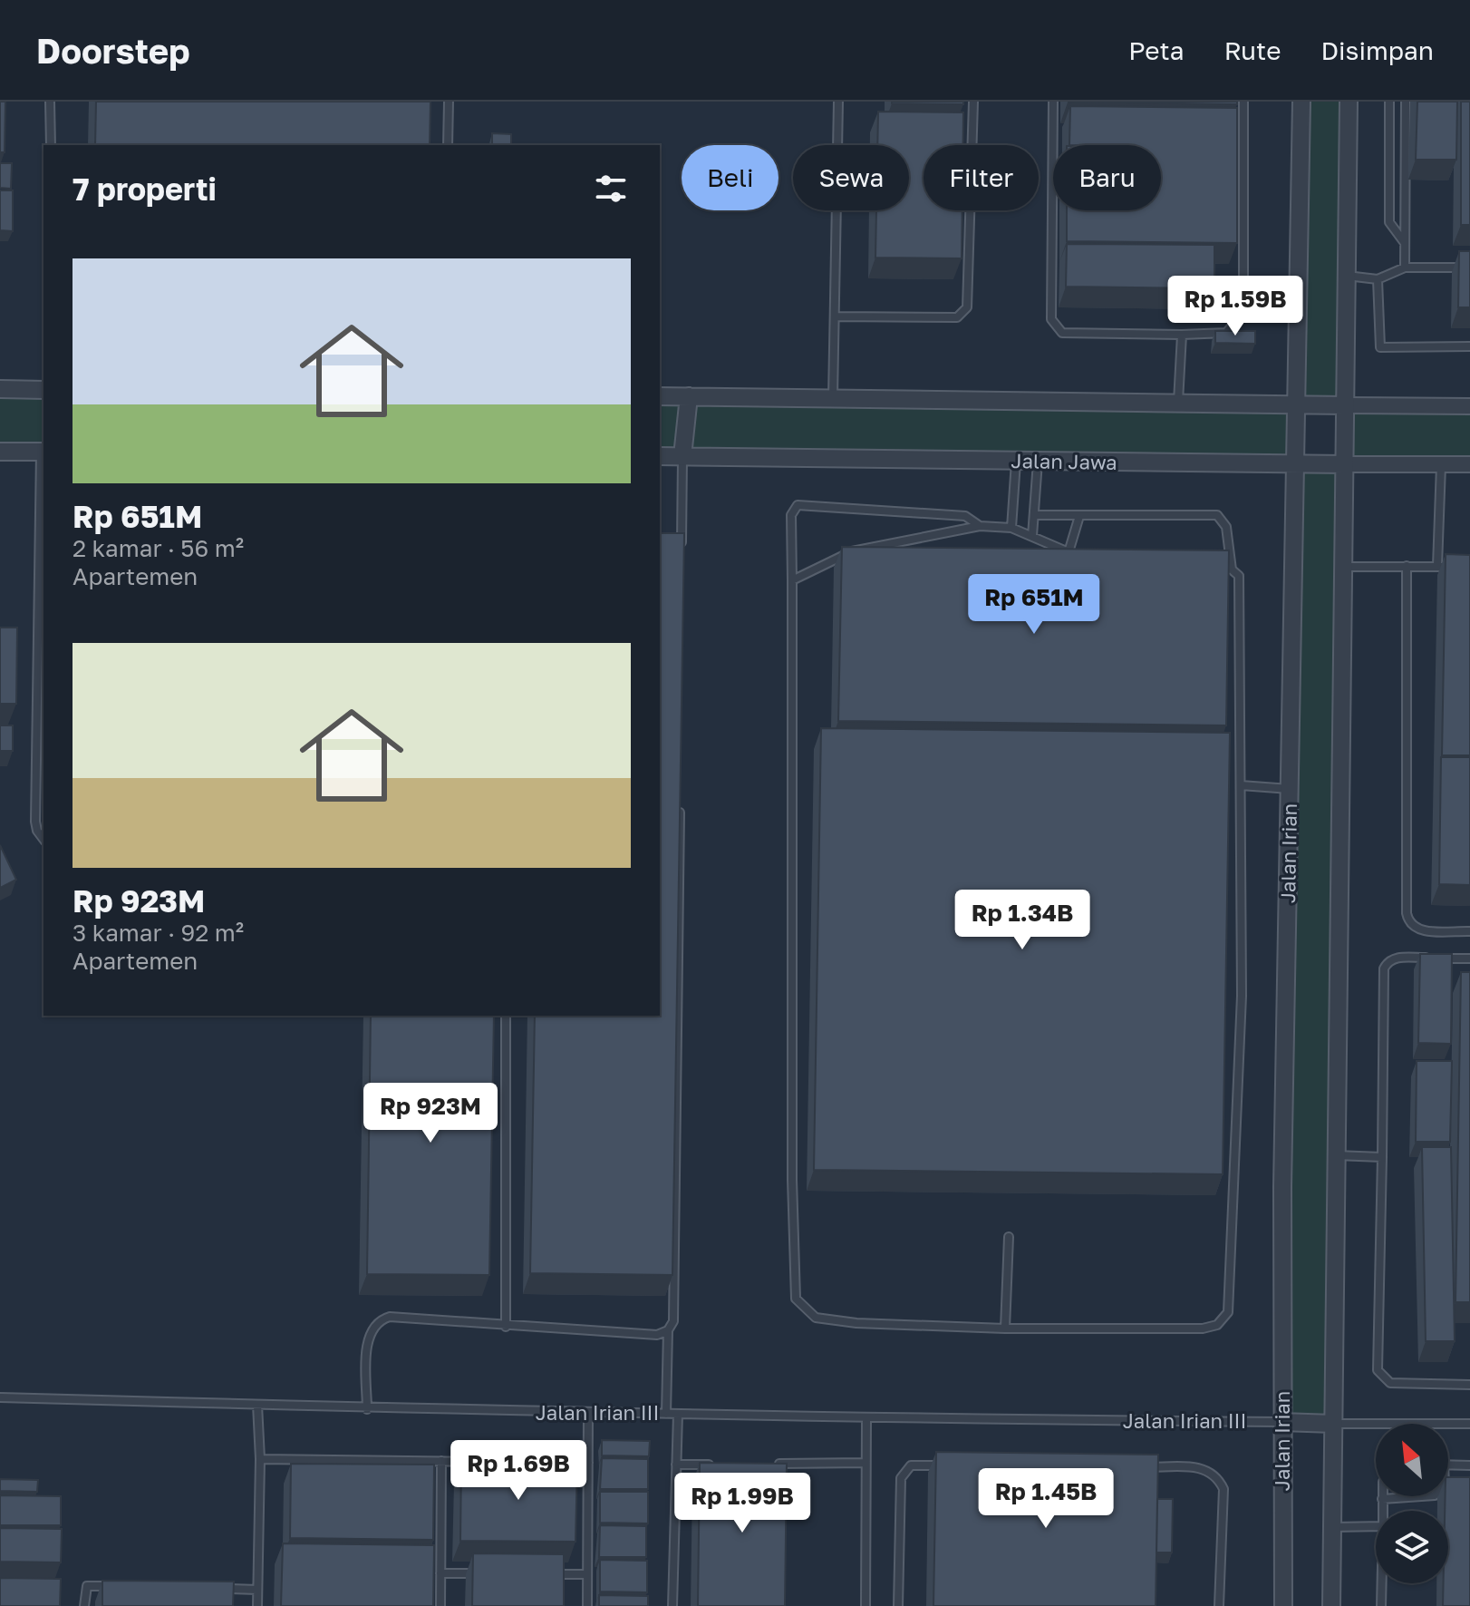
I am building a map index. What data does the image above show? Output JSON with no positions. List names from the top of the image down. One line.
{"streets":{"street":["Jalan Jawa","Jalan Irian"],"lane":["Jalan Irian III"]},"crossings":[["Jalan Jawa","Jalan Irian"],["Jalan Irian","Jalan Irian III"]],"north":"top left","page":{"header":"Doorstep","nav":["Peta","Rute","Disimpan"],"chip":["Beli","Sewa","Filter","Baru"],"heading":"7 properti","list":[{"name":"Rp 651M","note":"2 kamar · 56 m² · Apartemen"},{"name":"Rp 923M","note":"3 kamar · 92 m² · Apartemen"}],"price":["Rp 1.59B","Rp 651M","Rp 1.34B","Rp 923M","Rp 1.69B","Rp 1.45B","Rp 1.99B"]}}
